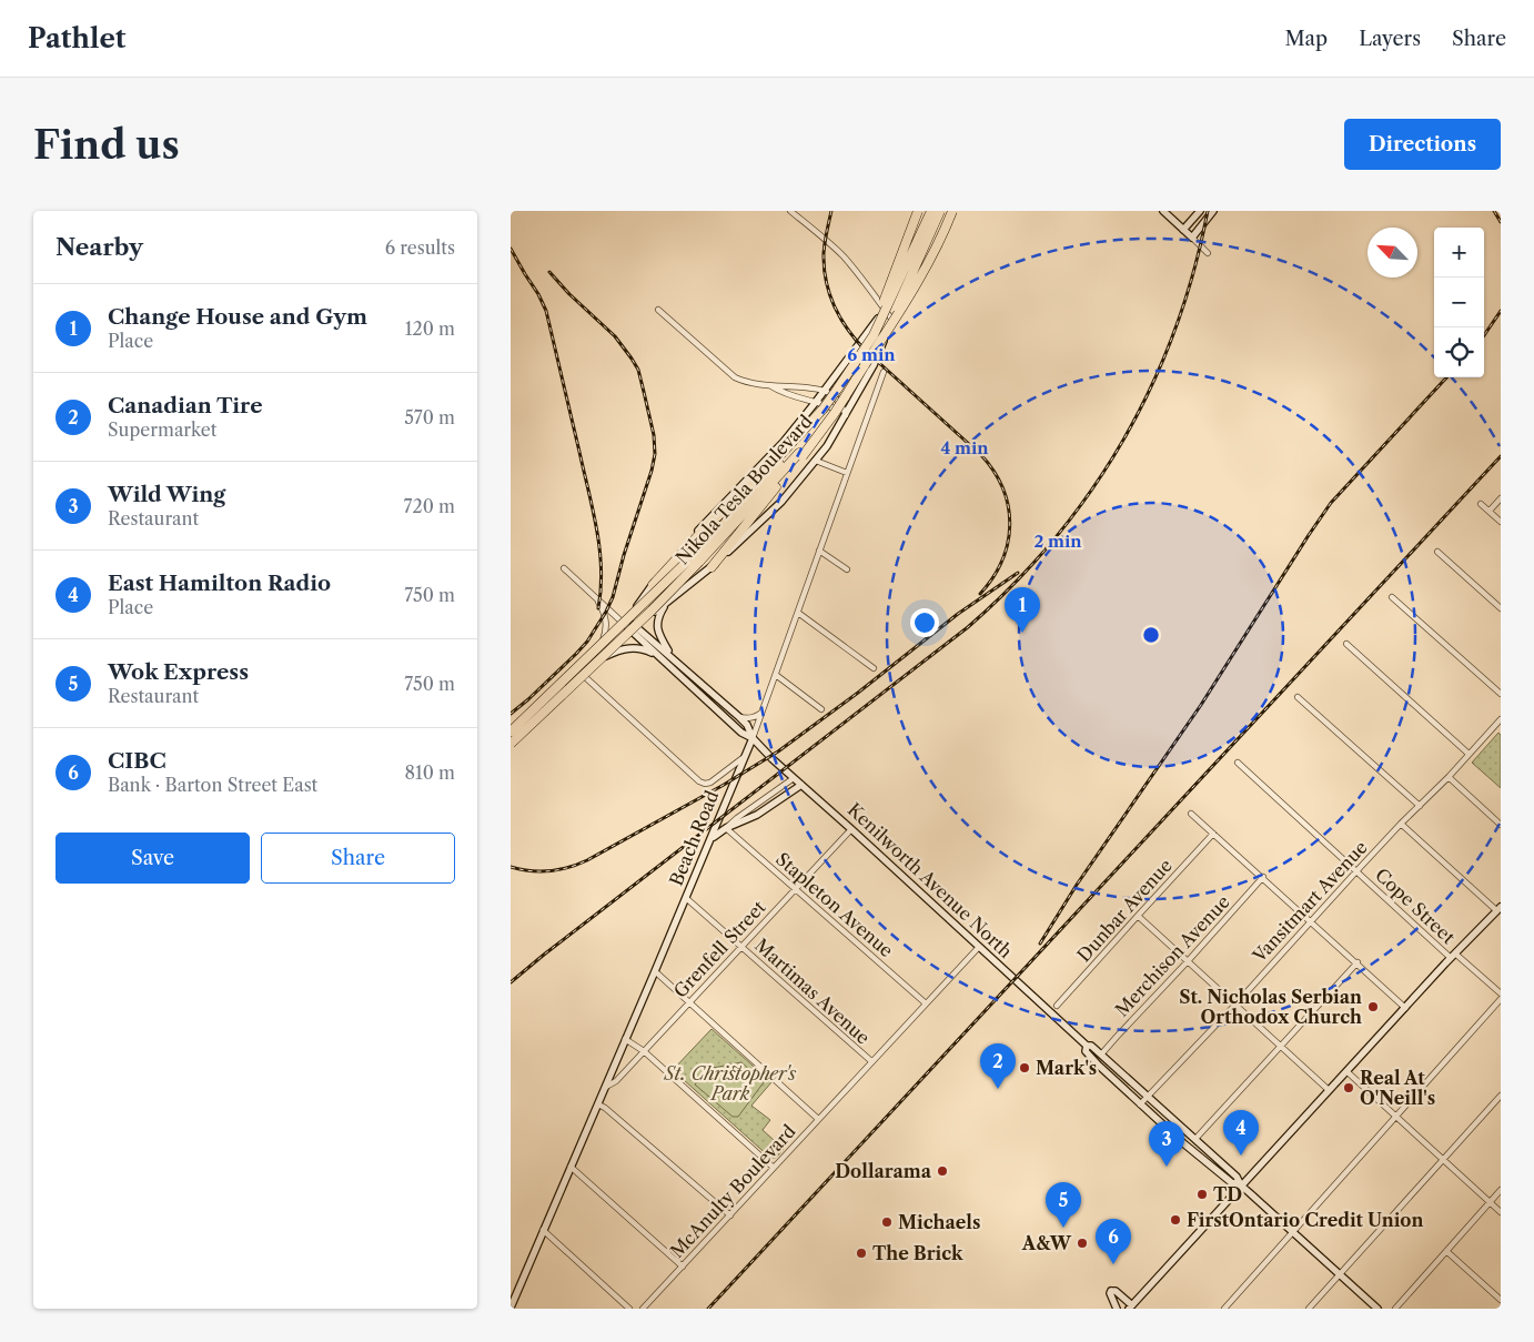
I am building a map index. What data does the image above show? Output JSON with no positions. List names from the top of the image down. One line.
{"streets":{"highway":["Nikola Tesla Boulevard"],"main road":["Beach Road","Kenilworth Avenue North"],"street":["Vansitmart Avenue","Stapleton Avenue","Cope Street","Dunbar Avenue","Grenfell Street","Merchison Avenue","Martimas Avenue","McAnulty Boulevard"]},"crossings":[["Beach Road","Kenilworth Avenue North"],["Beach Road","Grenfell Street"],["Beach Road","Martimas Avenue"],["Kenilworth Avenue North","Vansitmart Avenue"],["Kenilworth Avenue North","Grenfell Street"],["Kenilworth Avenue North","Merchison Avenue"],["Kenilworth Avenue North","McAnulty Boulevard"],["Vansitmart Avenue","Cope Street"],["Stapleton Avenue","Grenfell Street"],["Stapleton Avenue","McAnulty Boulevard"],["Grenfell Street","Martimas Avenue"],["Martimas Avenue","McAnulty Boulevard"]],"parks":["St. Christopher's Park"],"places":["St. Nicholas Serbian Orthodox Church","Mark's","Real At O'Neill's","Dollarama","TD","FirstOntario Credit Union","Michaels","A&W","The Brick"],"north":"top left","page":{"header":"Pathlet","nav":["Map","Layers","Share"],"buttons":["Directions",["Save","Share"]],"title":"Find us","heading":["Nearby","6 results"],"map_buttons":["+","−"],"list":[{"mark":"1","name":"Change House and Gym","note":"Place","value":"120 m"},{"mark":"2","name":"Canadian Tire","note":"Supermarket","value":"570 m"},{"mark":"3","name":"Wild Wing","note":"Restaurant","value":"720 m"},{"mark":"4","name":"East Hamilton Radio","note":"Place","value":"750 m"},{"mark":"5","name":"Wok Express","note":"Restaurant","value":"750 m"},{"mark":"6","name":"CIBC","note":"Bank · Barton Street East","value":"810 m"}],"pins":["1","2","4","3","5","6"]},"rings":["6 min","4 min","2 min"]}
